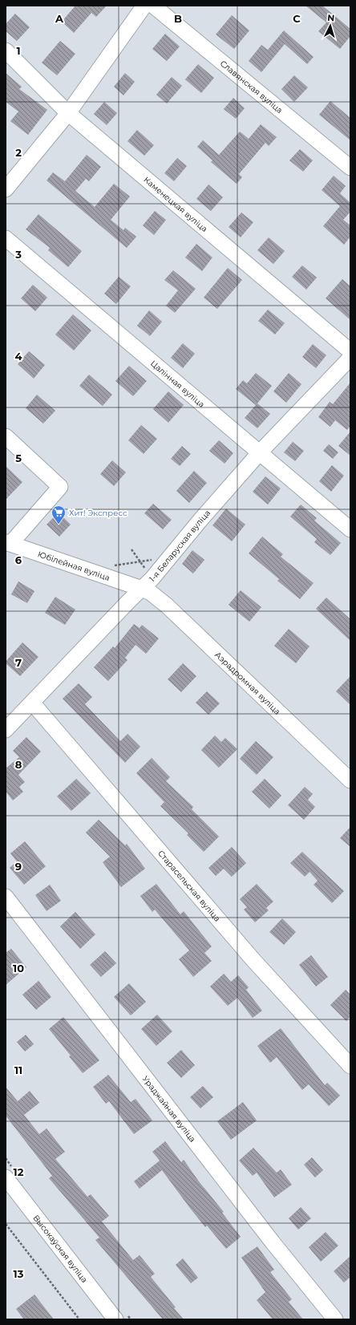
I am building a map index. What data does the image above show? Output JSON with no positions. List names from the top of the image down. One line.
{"streets":{"street":["Славянская вуліца","Каменецкая вуліца","Цалінная вуліца","1-я Беларуская вуліца","Юбілейная вуліца","Аэрадромная вуліца","Старасельская вуліца","Ураджайная вуліца","Высокаўская вуліца"]},"crossings":[["Цалінная вуліца","1-я Беларуская вуліца"],["1-я Беларуская вуліца","Юбілейная вуліца"],["1-я Беларуская вуліца","Аэрадромная вуліца"],["1-я Беларуская вуліца","Старасельская вуліца"],["Юбілейная вуліца","Аэрадромная вуліца"]],"places":{"supermarket":["Хит! Экспресс"]},"north":"top","grid":{"columns":["A","B","C"],"rows":["1","2","3","4","5","6","7","8","9","10","11","12","13"]}}
